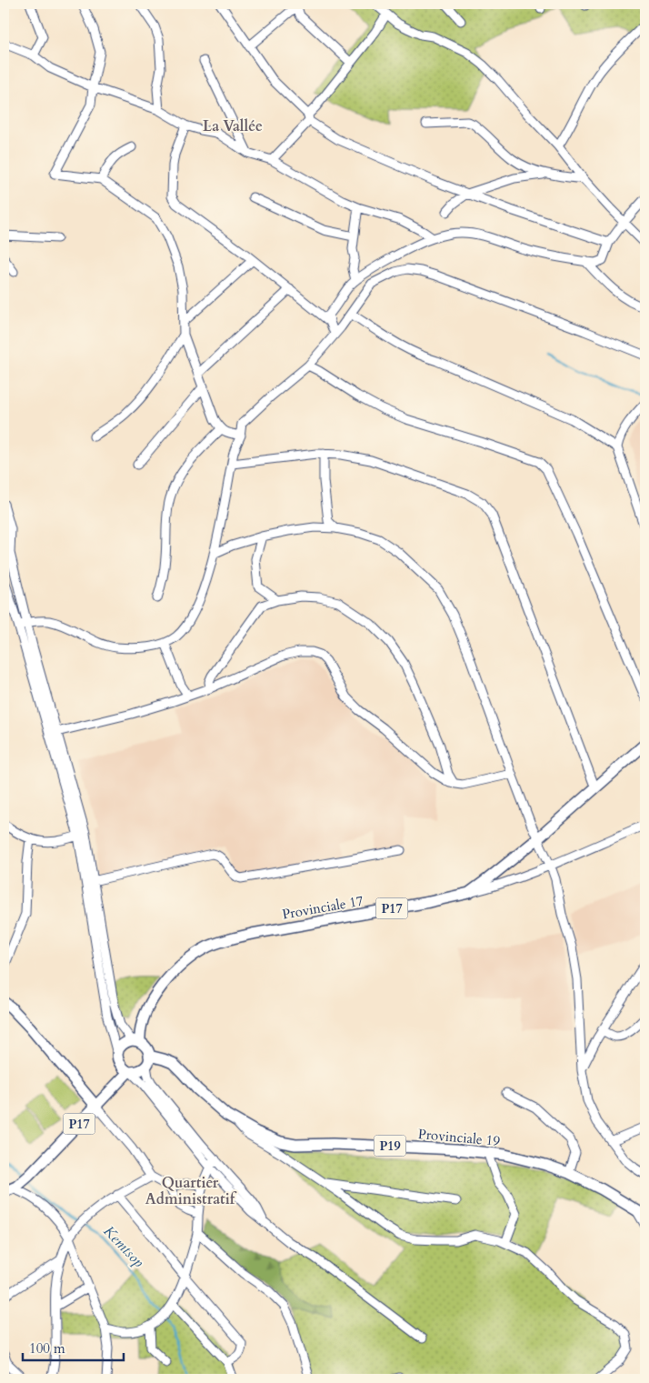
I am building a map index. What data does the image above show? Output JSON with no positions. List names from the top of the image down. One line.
{"streets":{"main road":["Provinciale 17","P17","Provinciale 19","P19"]},"crossings":[["Provinciale 17","P17"],["Provinciale 17","Provinciale 19"],["P17","Provinciale 19"]],"districts":["La Vallée","Quartier Administratif"],"water":["Kemtsop"],"scale_bar":"100 m"}
